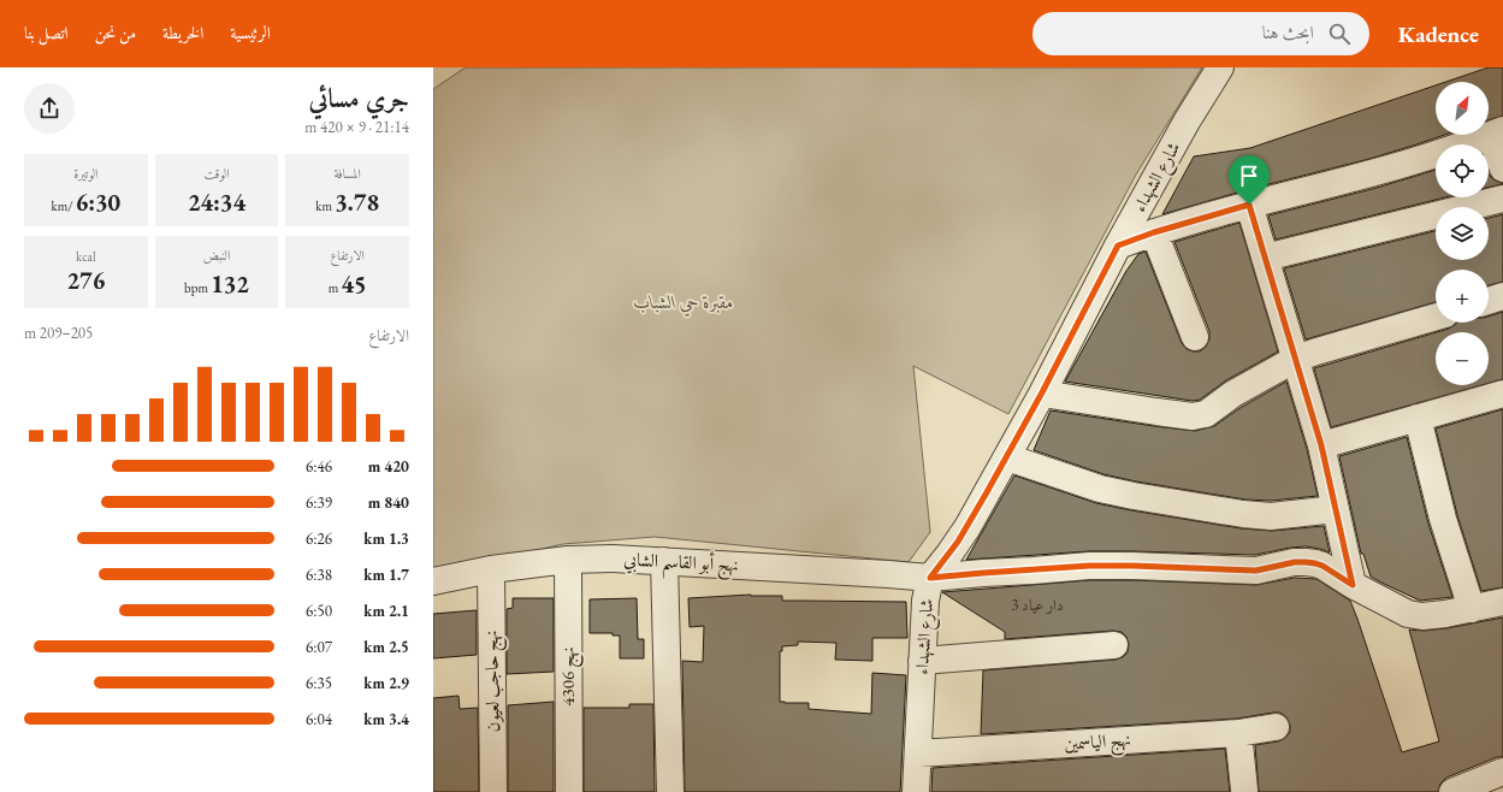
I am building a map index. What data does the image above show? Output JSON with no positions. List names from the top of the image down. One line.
{"streets":{"street":["شارع الشهداء","نهج أبو القاسم الشابي","نهج 4306","نهج حاجب لعيون","نهج الياسمين"]},"crossings":[["شارع الشهداء","نهج أبو القاسم الشابي"],["شارع الشهداء","نهج الياسمين"],["نهج أبو القاسم الشابي","نهج 4306"],["نهج أبو القاسم الشابي","نهج حاجب لعيون"]],"parks":["مقبرة حي الشباب"],"house_numbers":["3 دار عياد"],"north":"top right","page":{"header":"Kadence","search":"ابحث هنا","nav":["الرئيسية","الخريطة","من نحن","اتصل بنا"],"heading":["جري مسائي","21:14 · 9 × 420 m"],"map_buttons":["+","−"],"stats":[["المسافة","3.78 km"],["الوقت","24:34"],["الوتيرة","6:30 /km"],["الارتفاع","45 m"],["النبض","132 bpm"],["kcal","276"]],"chart":["الارتفاع","205–209 m"],"list":[{"name":"420 m","note":"6:46"},{"name":"840 m","note":"6:39"},{"name":"1.3 km","note":"6:26"},{"name":"1.7 km","note":"6:38"},{"name":"2.1 km","note":"6:50"},{"name":"2.5 km","note":"6:07"},{"name":"2.9 km","note":"6:35"},{"name":"3.4 km","note":"6:04"}]}}
